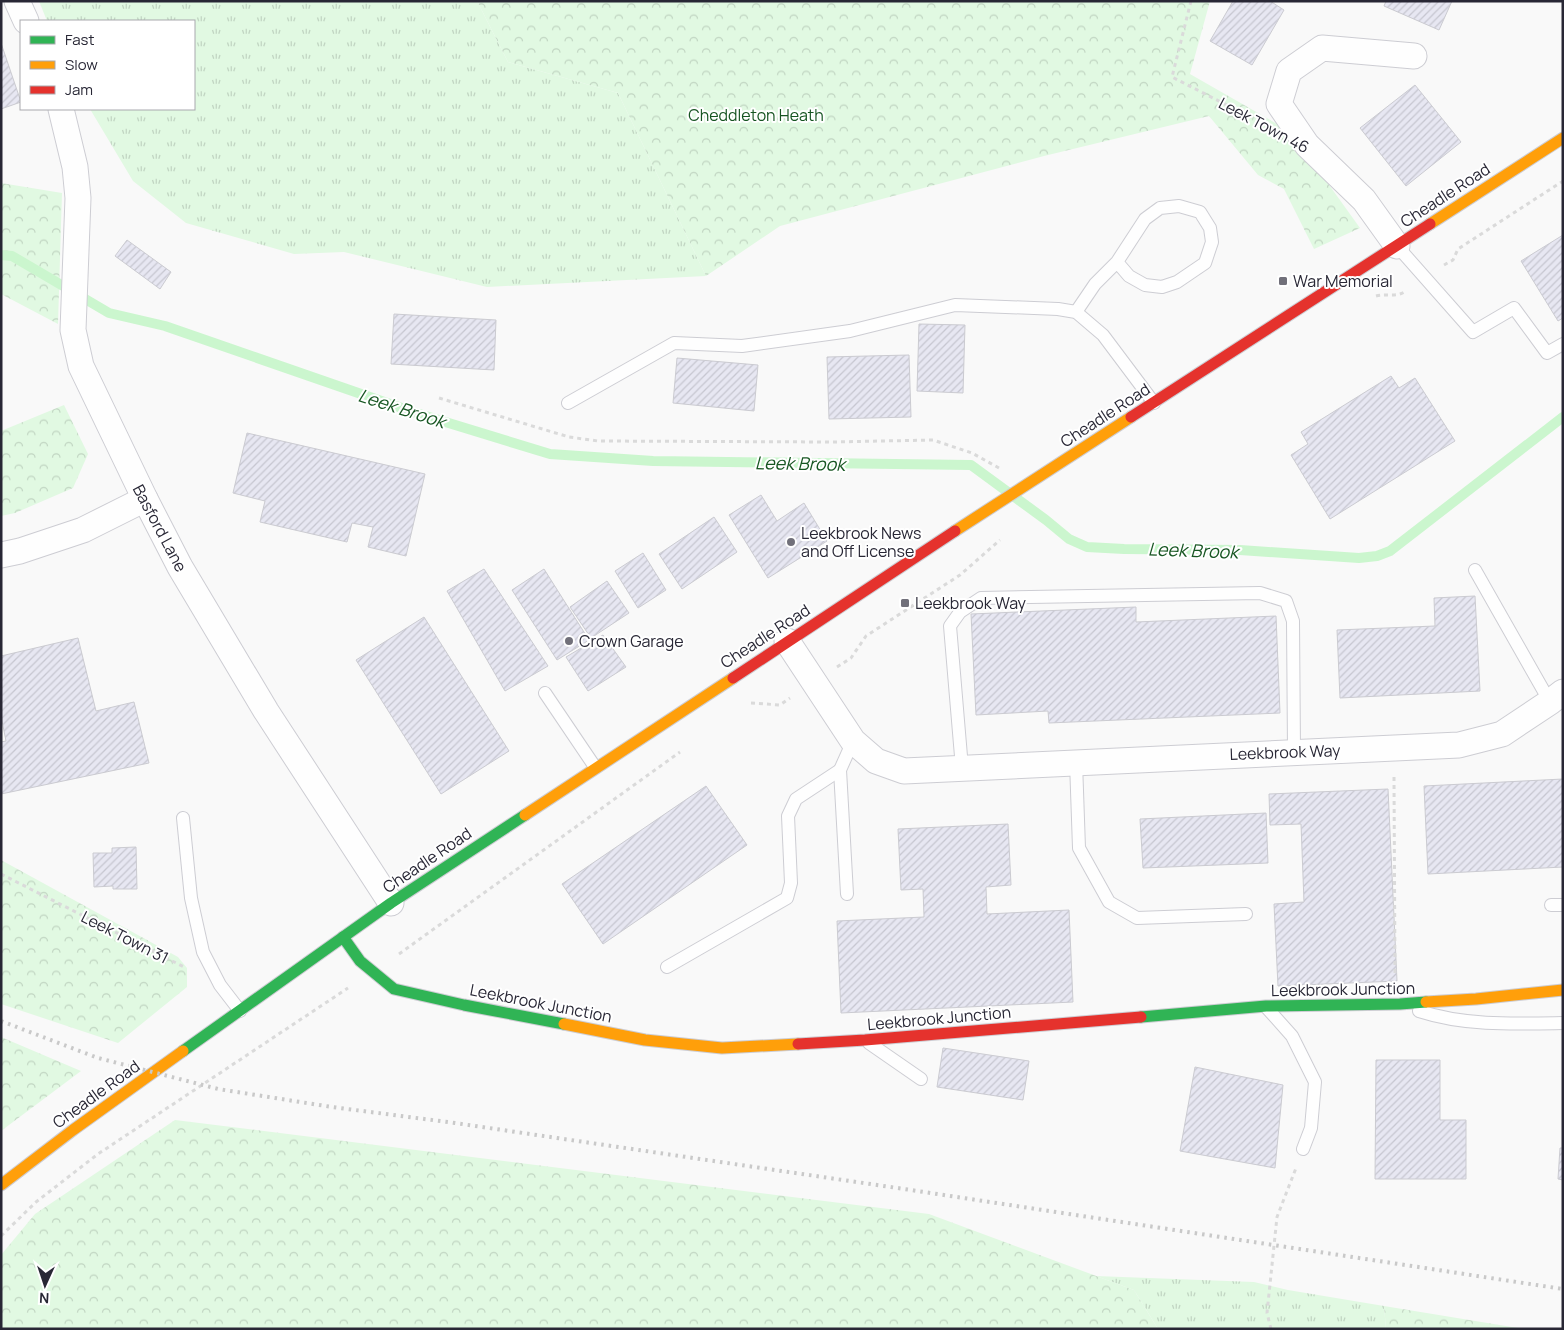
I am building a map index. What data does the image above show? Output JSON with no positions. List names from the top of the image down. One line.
{"streets":{"main road":["Cheadle Road","Leekbrook Junction"],"street":["Leek Town 46","Basford Lane","Leekbrook Way"],"path":["Leek Town 31"]},"crossings":[["Leek Town 46","Cheadle Road"],["Cheadle Road","Basford Lane"],["Cheadle Road","Leekbrook Way"],["Cheadle Road","Leekbrook Junction"]],"water":["Leek Brook"],"parks":["Cheddleton Heath"],"places":{"transit":["War Memorial","Leekbrook Way"],"other":["Leekbrook News and Off License","Crown Garage"]},"legend":["Fast","Slow","Jam"],"north":"bottom"}
